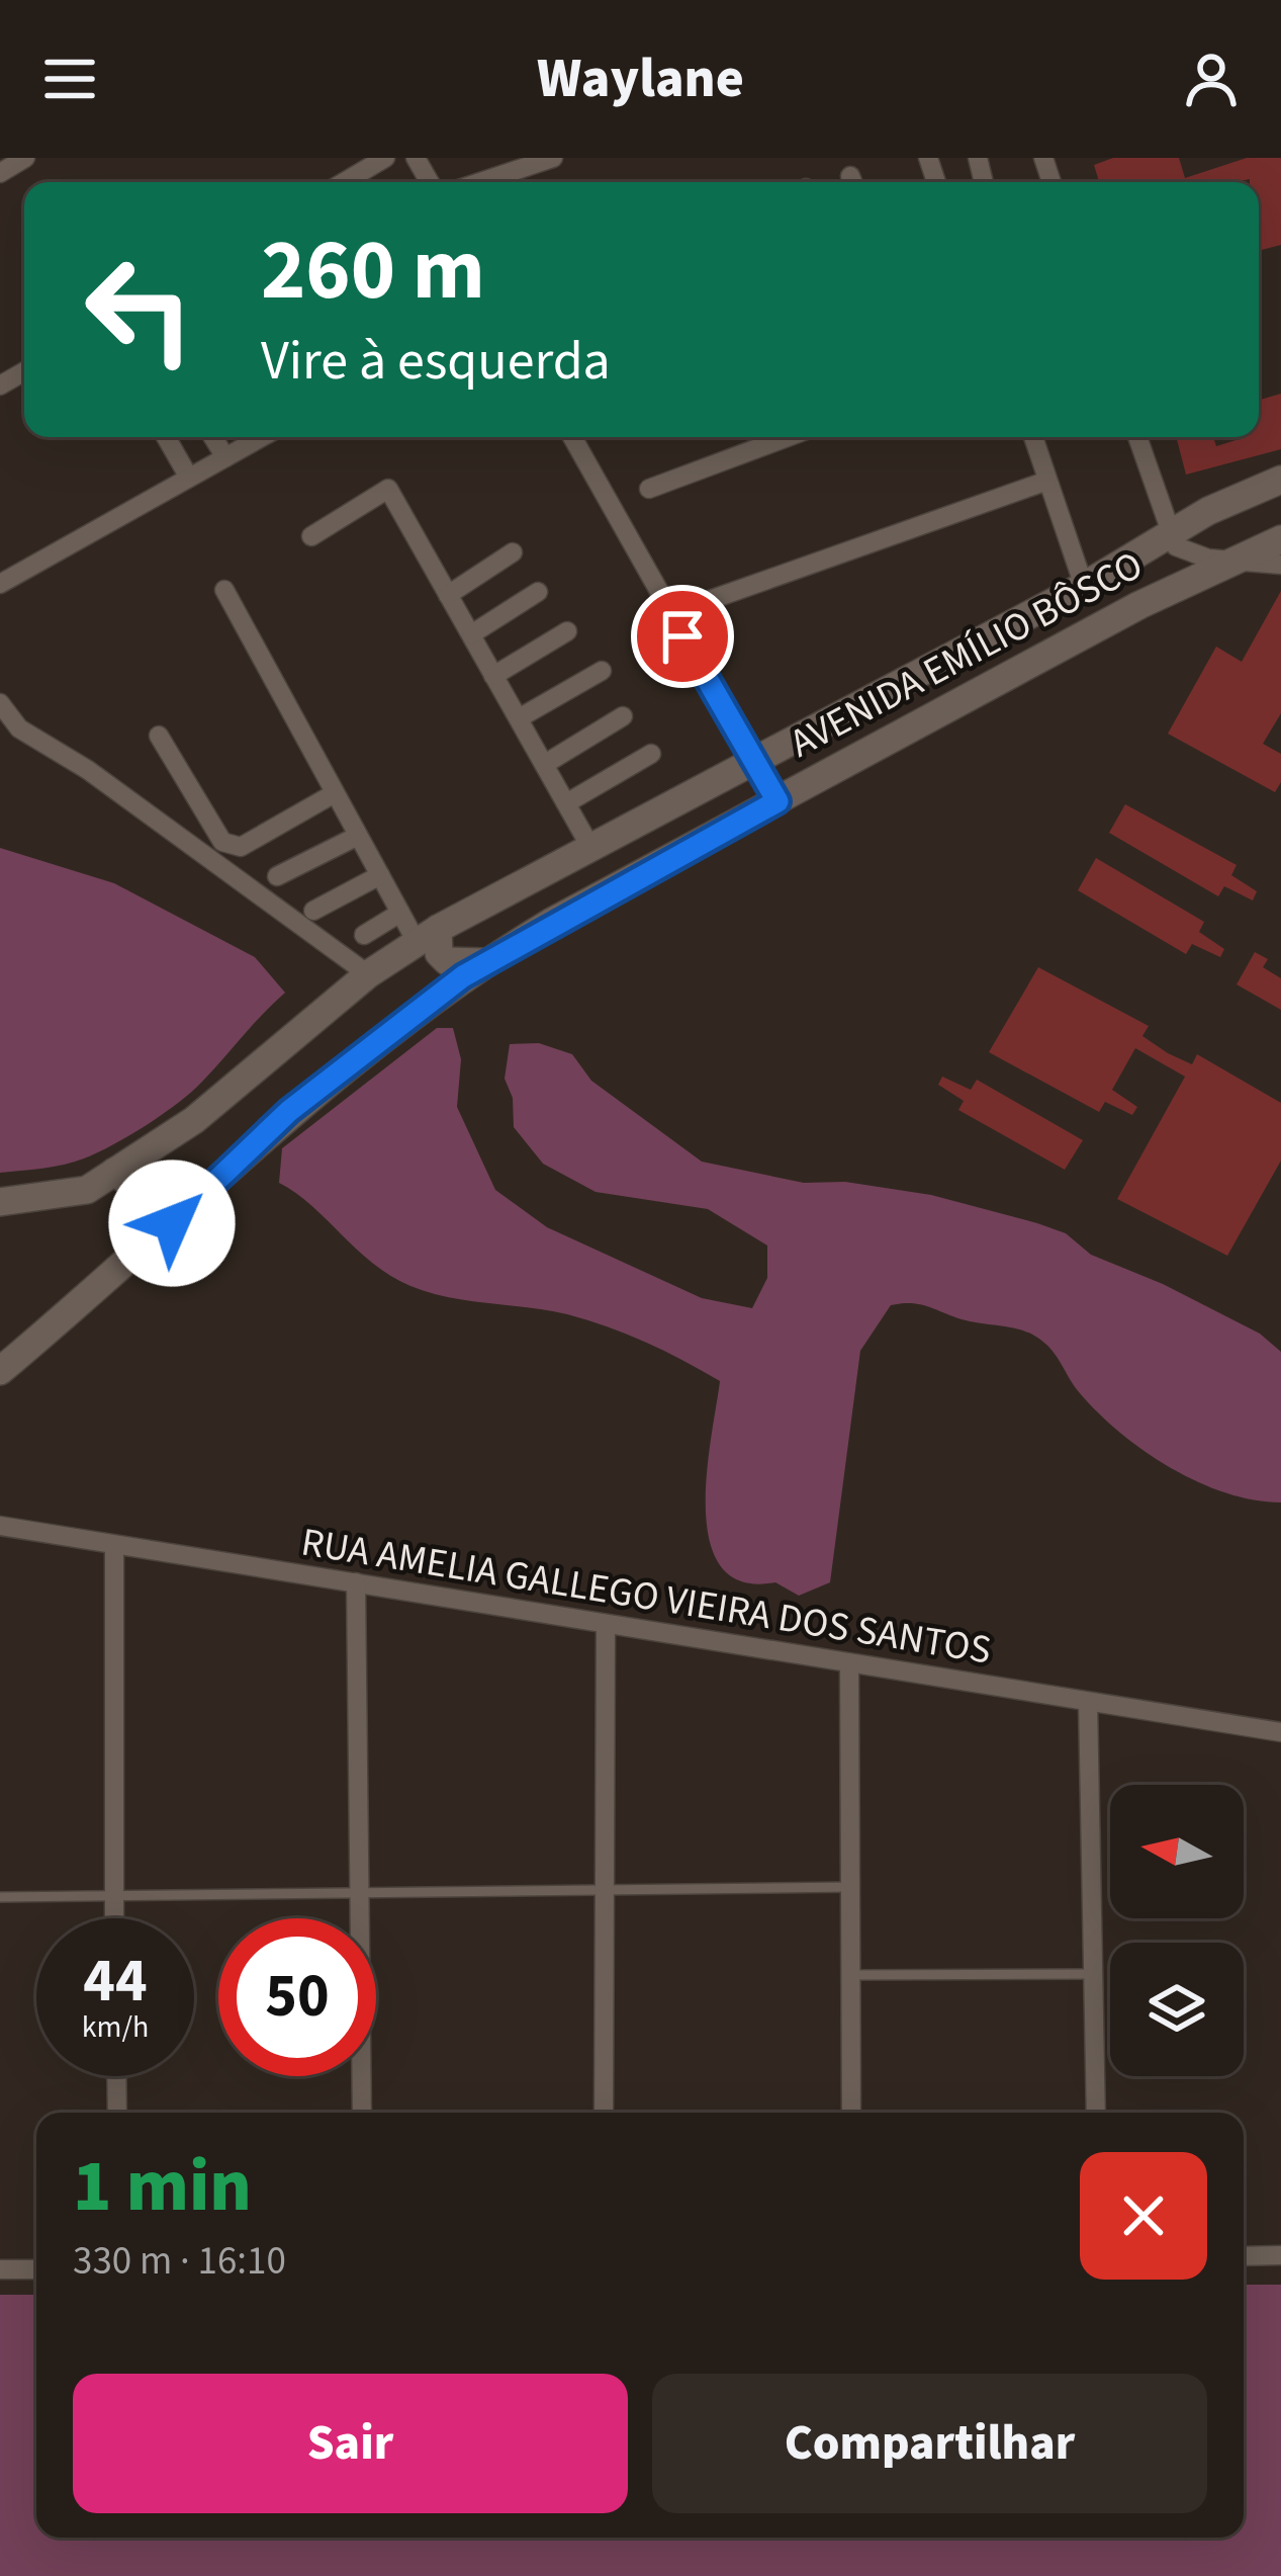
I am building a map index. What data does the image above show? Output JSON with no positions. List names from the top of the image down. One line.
{"streets":{"main road":["AVENIDA EMÍLIO BÔSCO"],"street":["RUA AMELIA GALLEGO VIEIRA DOS SANTOS"]},"north":"left","page":{"header":"Waylane","turn":["260 m","Vire à esquerda"],"speed":"44 km/h","limit":"50","heading":["1 min","330 m · 16:10"],"buttons":["Sair","Compartilhar"]}}
